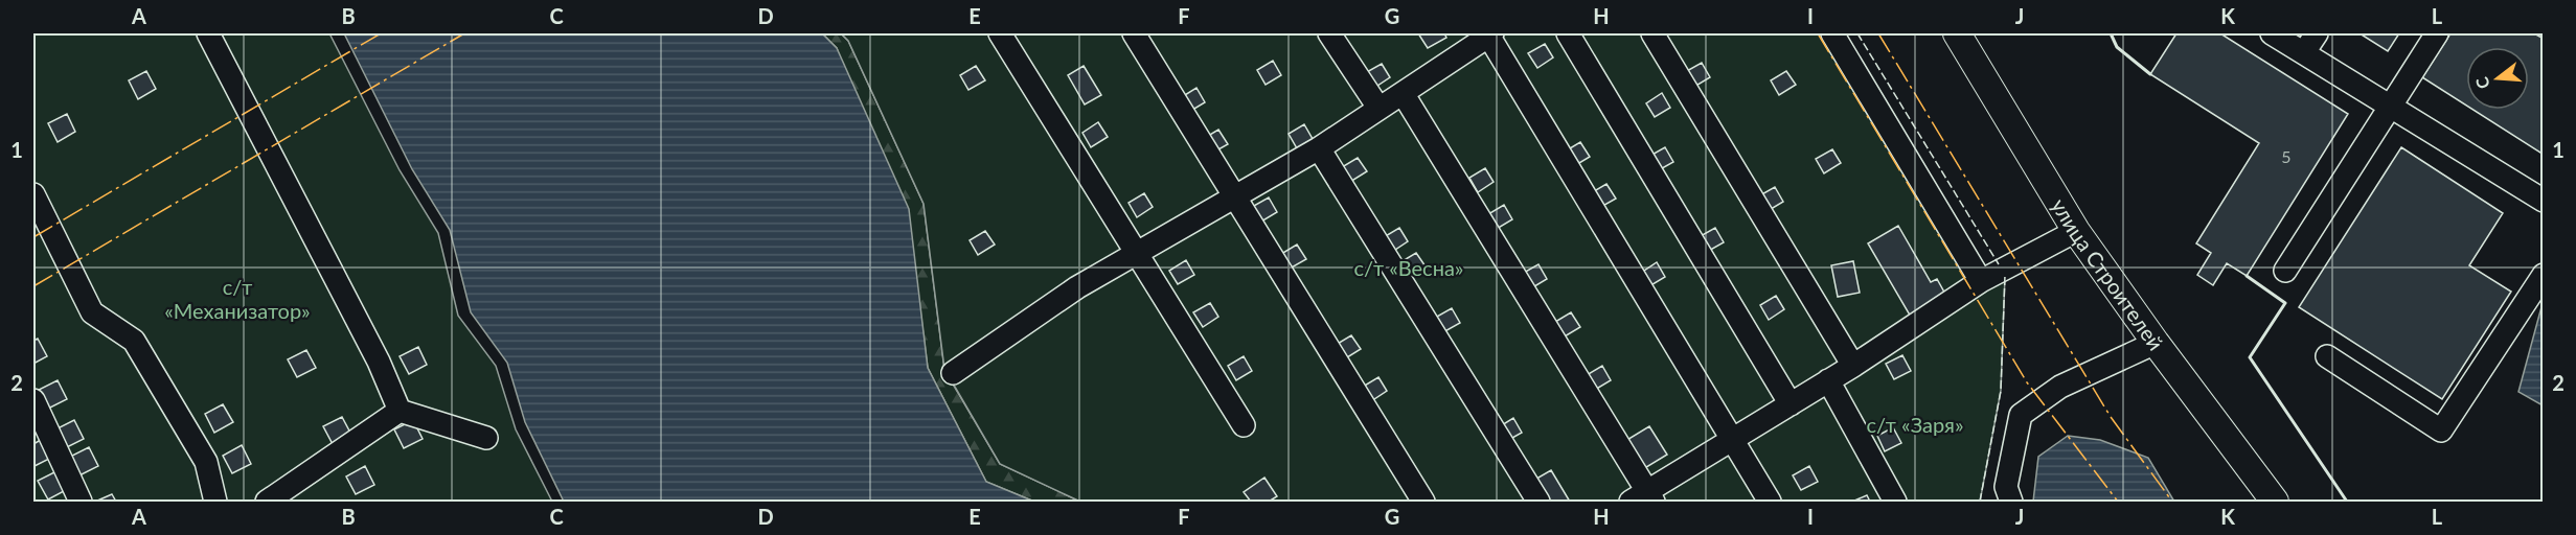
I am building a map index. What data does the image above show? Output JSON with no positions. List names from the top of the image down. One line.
{"streets":{"main road":["улица Строителей"]},"parks":["с/т «Весна»","с/т «Механизатор»","с/т «Заря»"],"house_numbers":["5"],"north":"left","grid":{"columns":["A","B","C","D","E","F","G","H","I","J","K","L"],"rows":["1","2"]}}
